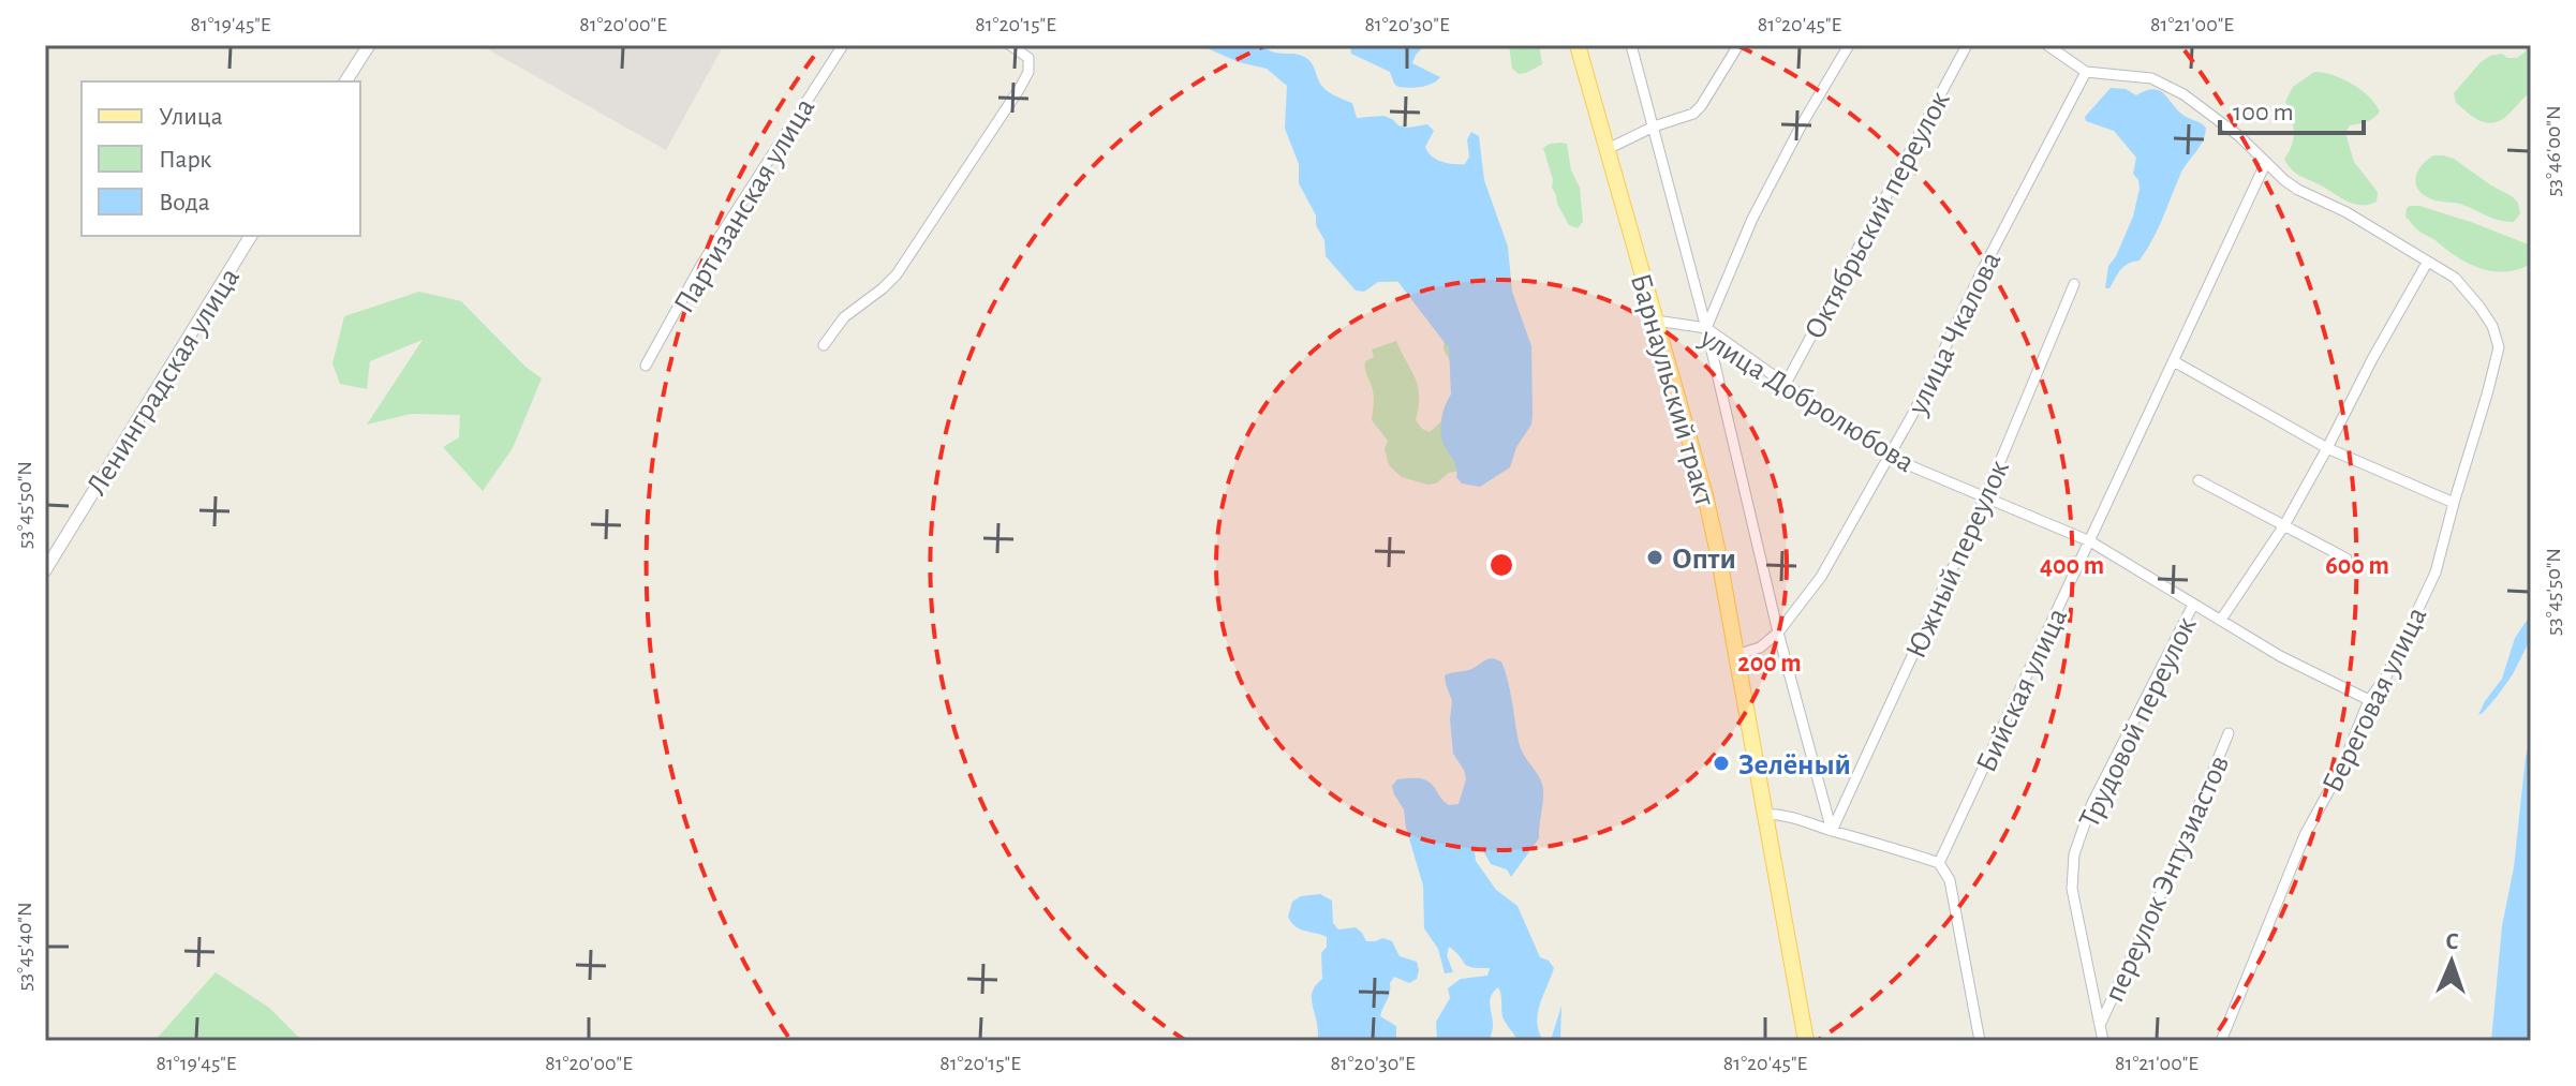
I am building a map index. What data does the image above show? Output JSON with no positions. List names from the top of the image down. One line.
{"streets":{"main road":["Барнаульский тракт"],"street":["Партизанская улица","Октябрьский переулок","улица Чкалова","Ленинградская улица","улица Добролюбова","Южный переулок","Бийская улица","Береговая улица","Трудовой переулок","переулок Энтузиастов"]},"crossings":[["Октябрьский переулок","улица Добролюбова"],["улица Чкалова","Барнаульский тракт"],["улица Чкалова","улица Добролюбова"],["Барнаульский тракт","улица Добролюбова"],["улица Добролюбова","Южный переулок"],["улица Добролюбова","Бийская улица"],["улица Добролюбова","Береговая улица"],["улица Добролюбова","Трудовой переулок"],["Береговая улица","Трудовой переулок"],["Трудовой переулок","переулок Энтузиастов"]],"places":["Опти","Зелёный"],"legend":["Улица","Парк","Вода"],"scale_bar":"100 m","north":"top","coordinates":["81°19'45\"E","81°20'00\"E","81°20'15\"E","81°20'30\"E","81°20'45\"E","81°21'00\"E","53°46'00\"N","53°45'50\"N","53°45'40\"N"],"rings":["400 m","600 m","200 m"]}
